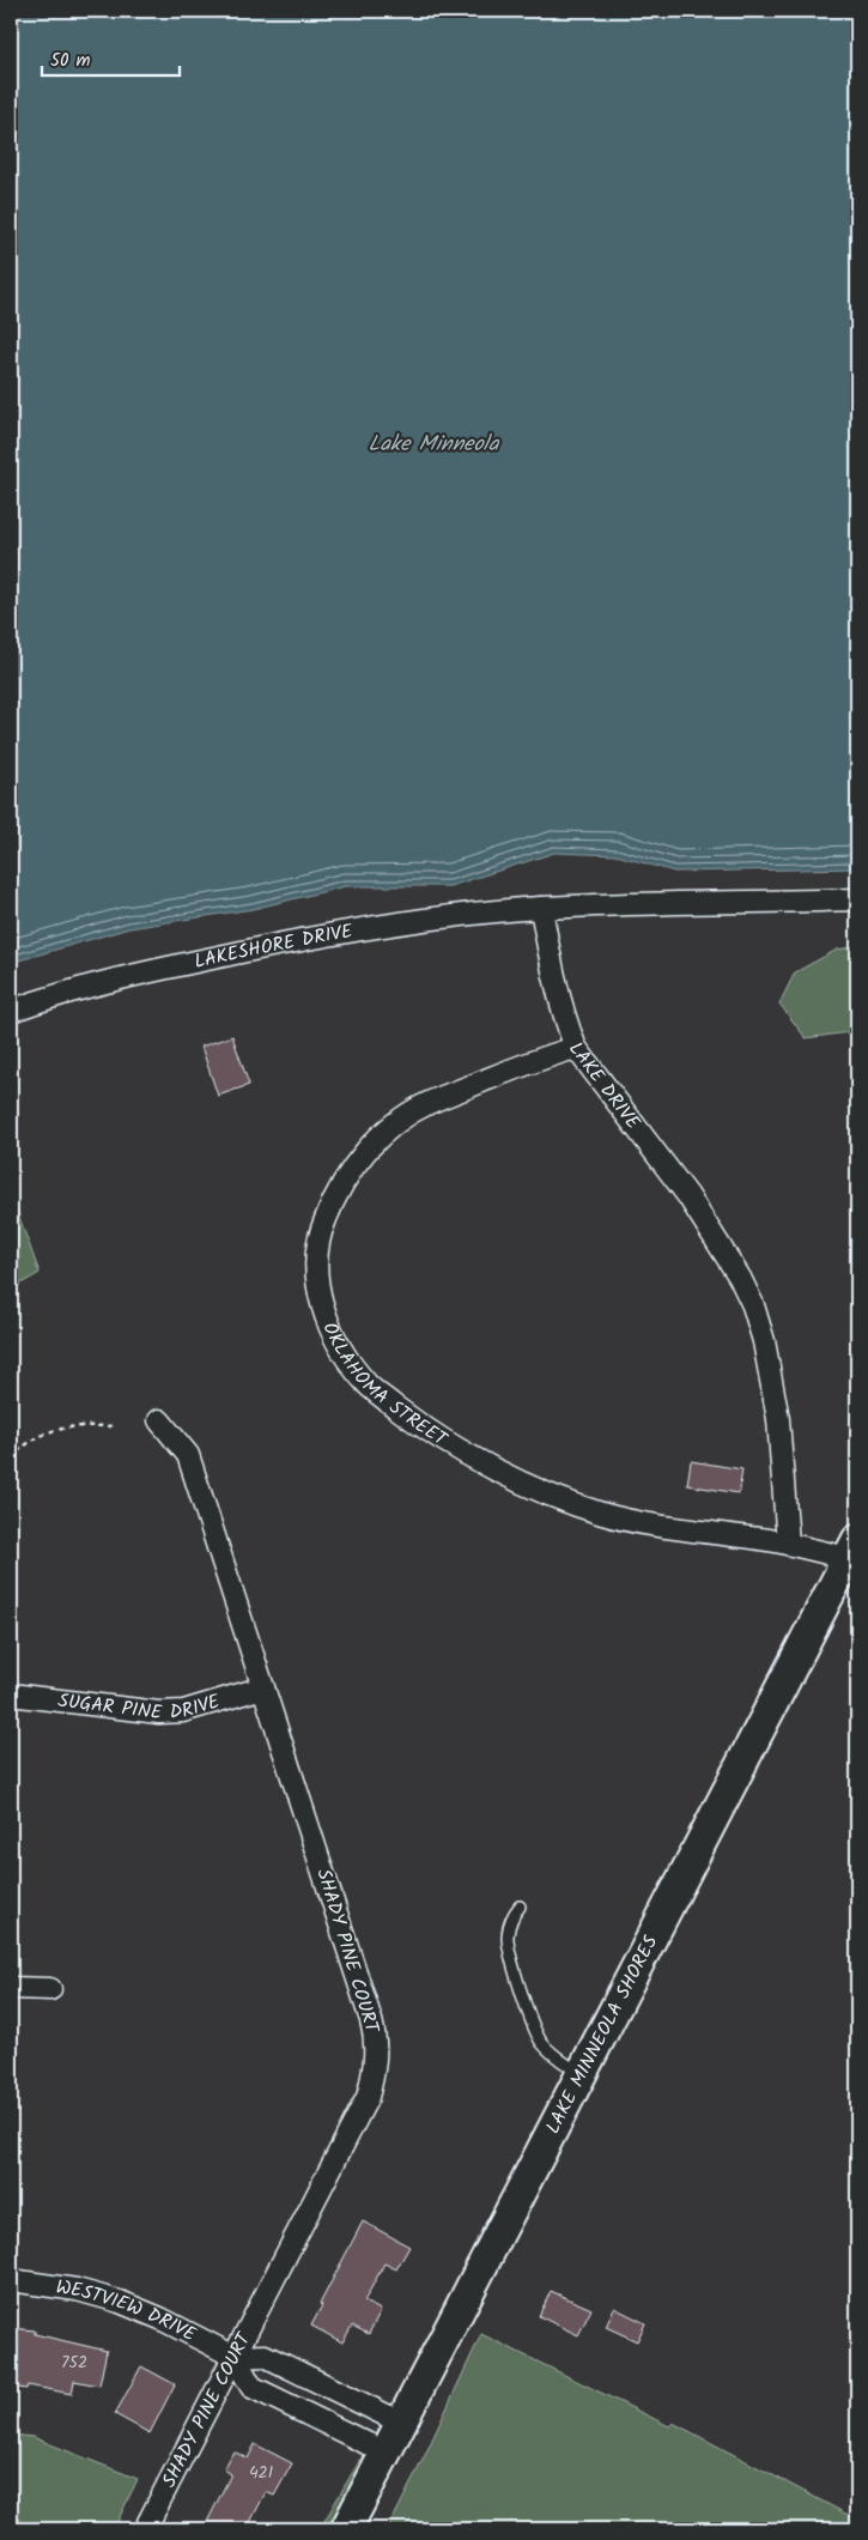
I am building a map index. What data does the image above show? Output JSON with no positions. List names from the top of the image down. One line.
{"streets":{"main road":["LAKE MINNEOLA SHORES"],"street":["LAKESHORE DRIVE","LAKE DRIVE","OKLAHOMA STREET","SUGAR PINE DRIVE","SHADY PINE COURT","WESTVIEW DRIVE"]},"crossings":[["LAKESHORE DRIVE","LAKE DRIVE"],["LAKE DRIVE","OKLAHOMA STREET"],["OKLAHOMA STREET","LAKE MINNEOLA SHORES"],["SUGAR PINE DRIVE","SHADY PINE COURT"],["SHADY PINE COURT","WESTVIEW DRIVE"],["LAKE MINNEOLA SHORES","WESTVIEW DRIVE"]],"water":["Lake Minneola"],"house_numbers":["752","421"],"scale_bar":"50 m"}
